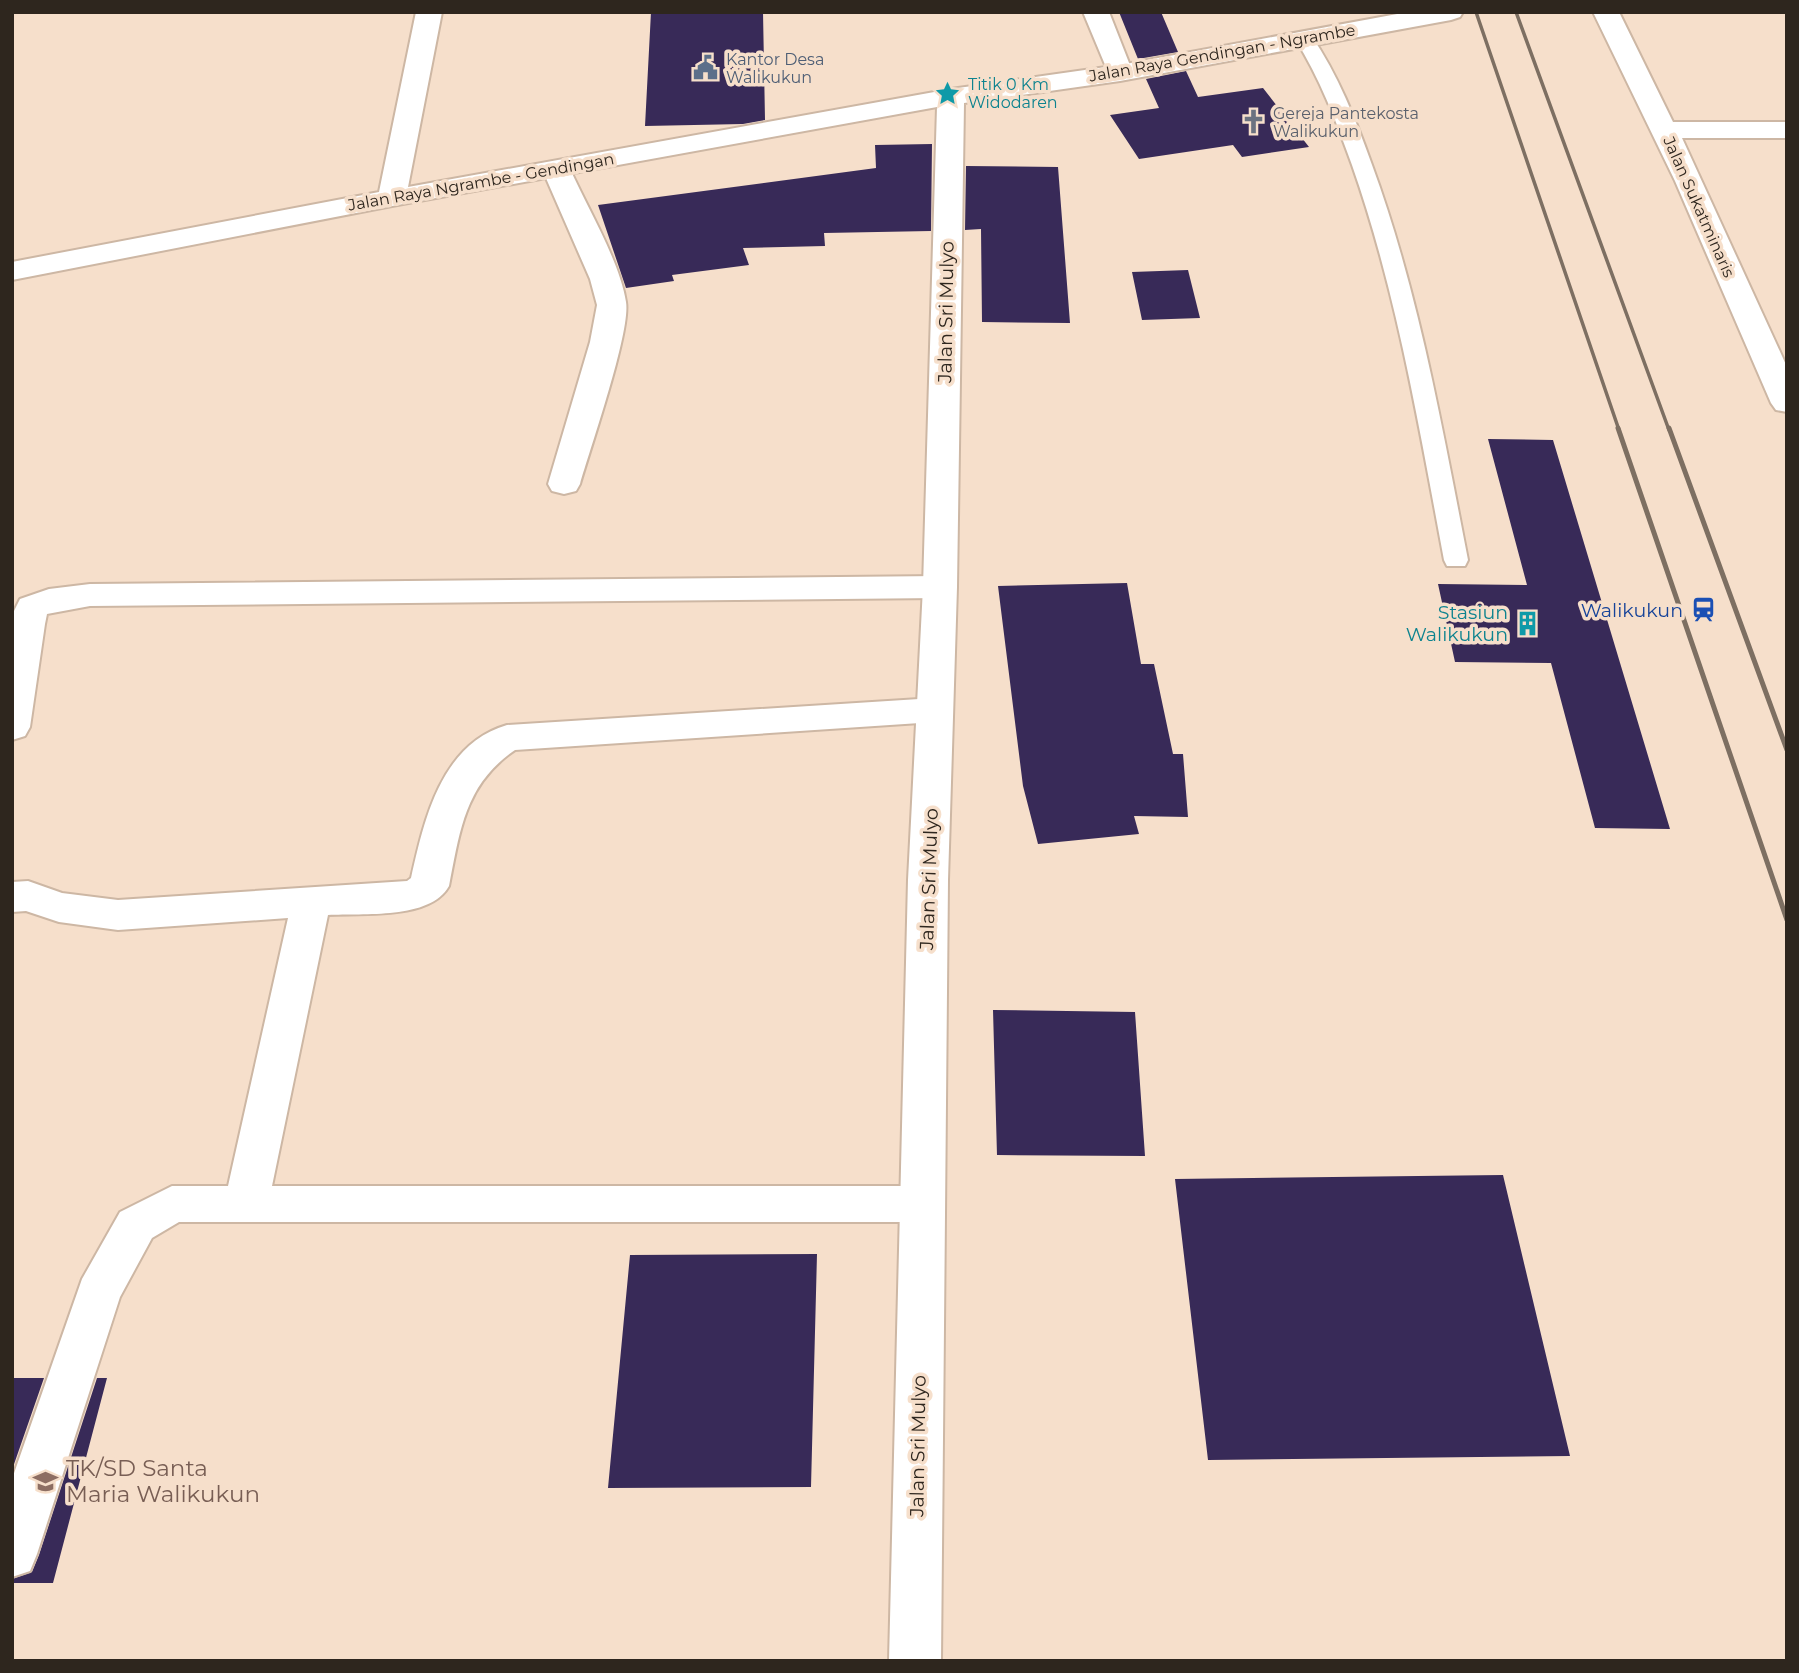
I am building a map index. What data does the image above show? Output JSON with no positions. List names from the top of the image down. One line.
{"streets":{"street":["Jalan Raya Gendingan - Ngrambe","Jalan Raya Ngrambe - Gendingan","Jalan Sukatminaris","Jalan Sri Mulyo"]},"crossings":[["Jalan Raya Gendingan - Ngrambe","Jalan Raya Ngrambe - Gendingan"],["Jalan Raya Gendingan - Ngrambe","Jalan Sri Mulyo"],["Jalan Raya Ngrambe - Gendingan","Jalan Sri Mulyo"]],"places":{"public building":["Kantor Desa Walikukun"],"place":["Titik 0 Km Widodaren"],"church":["Gereja Pantekosta Walikukun"],"station":["Walikukun"],"building":["Stasiun Walikukun"],"school or university":["TK/SD Santa Maria Walikukun"]}}
